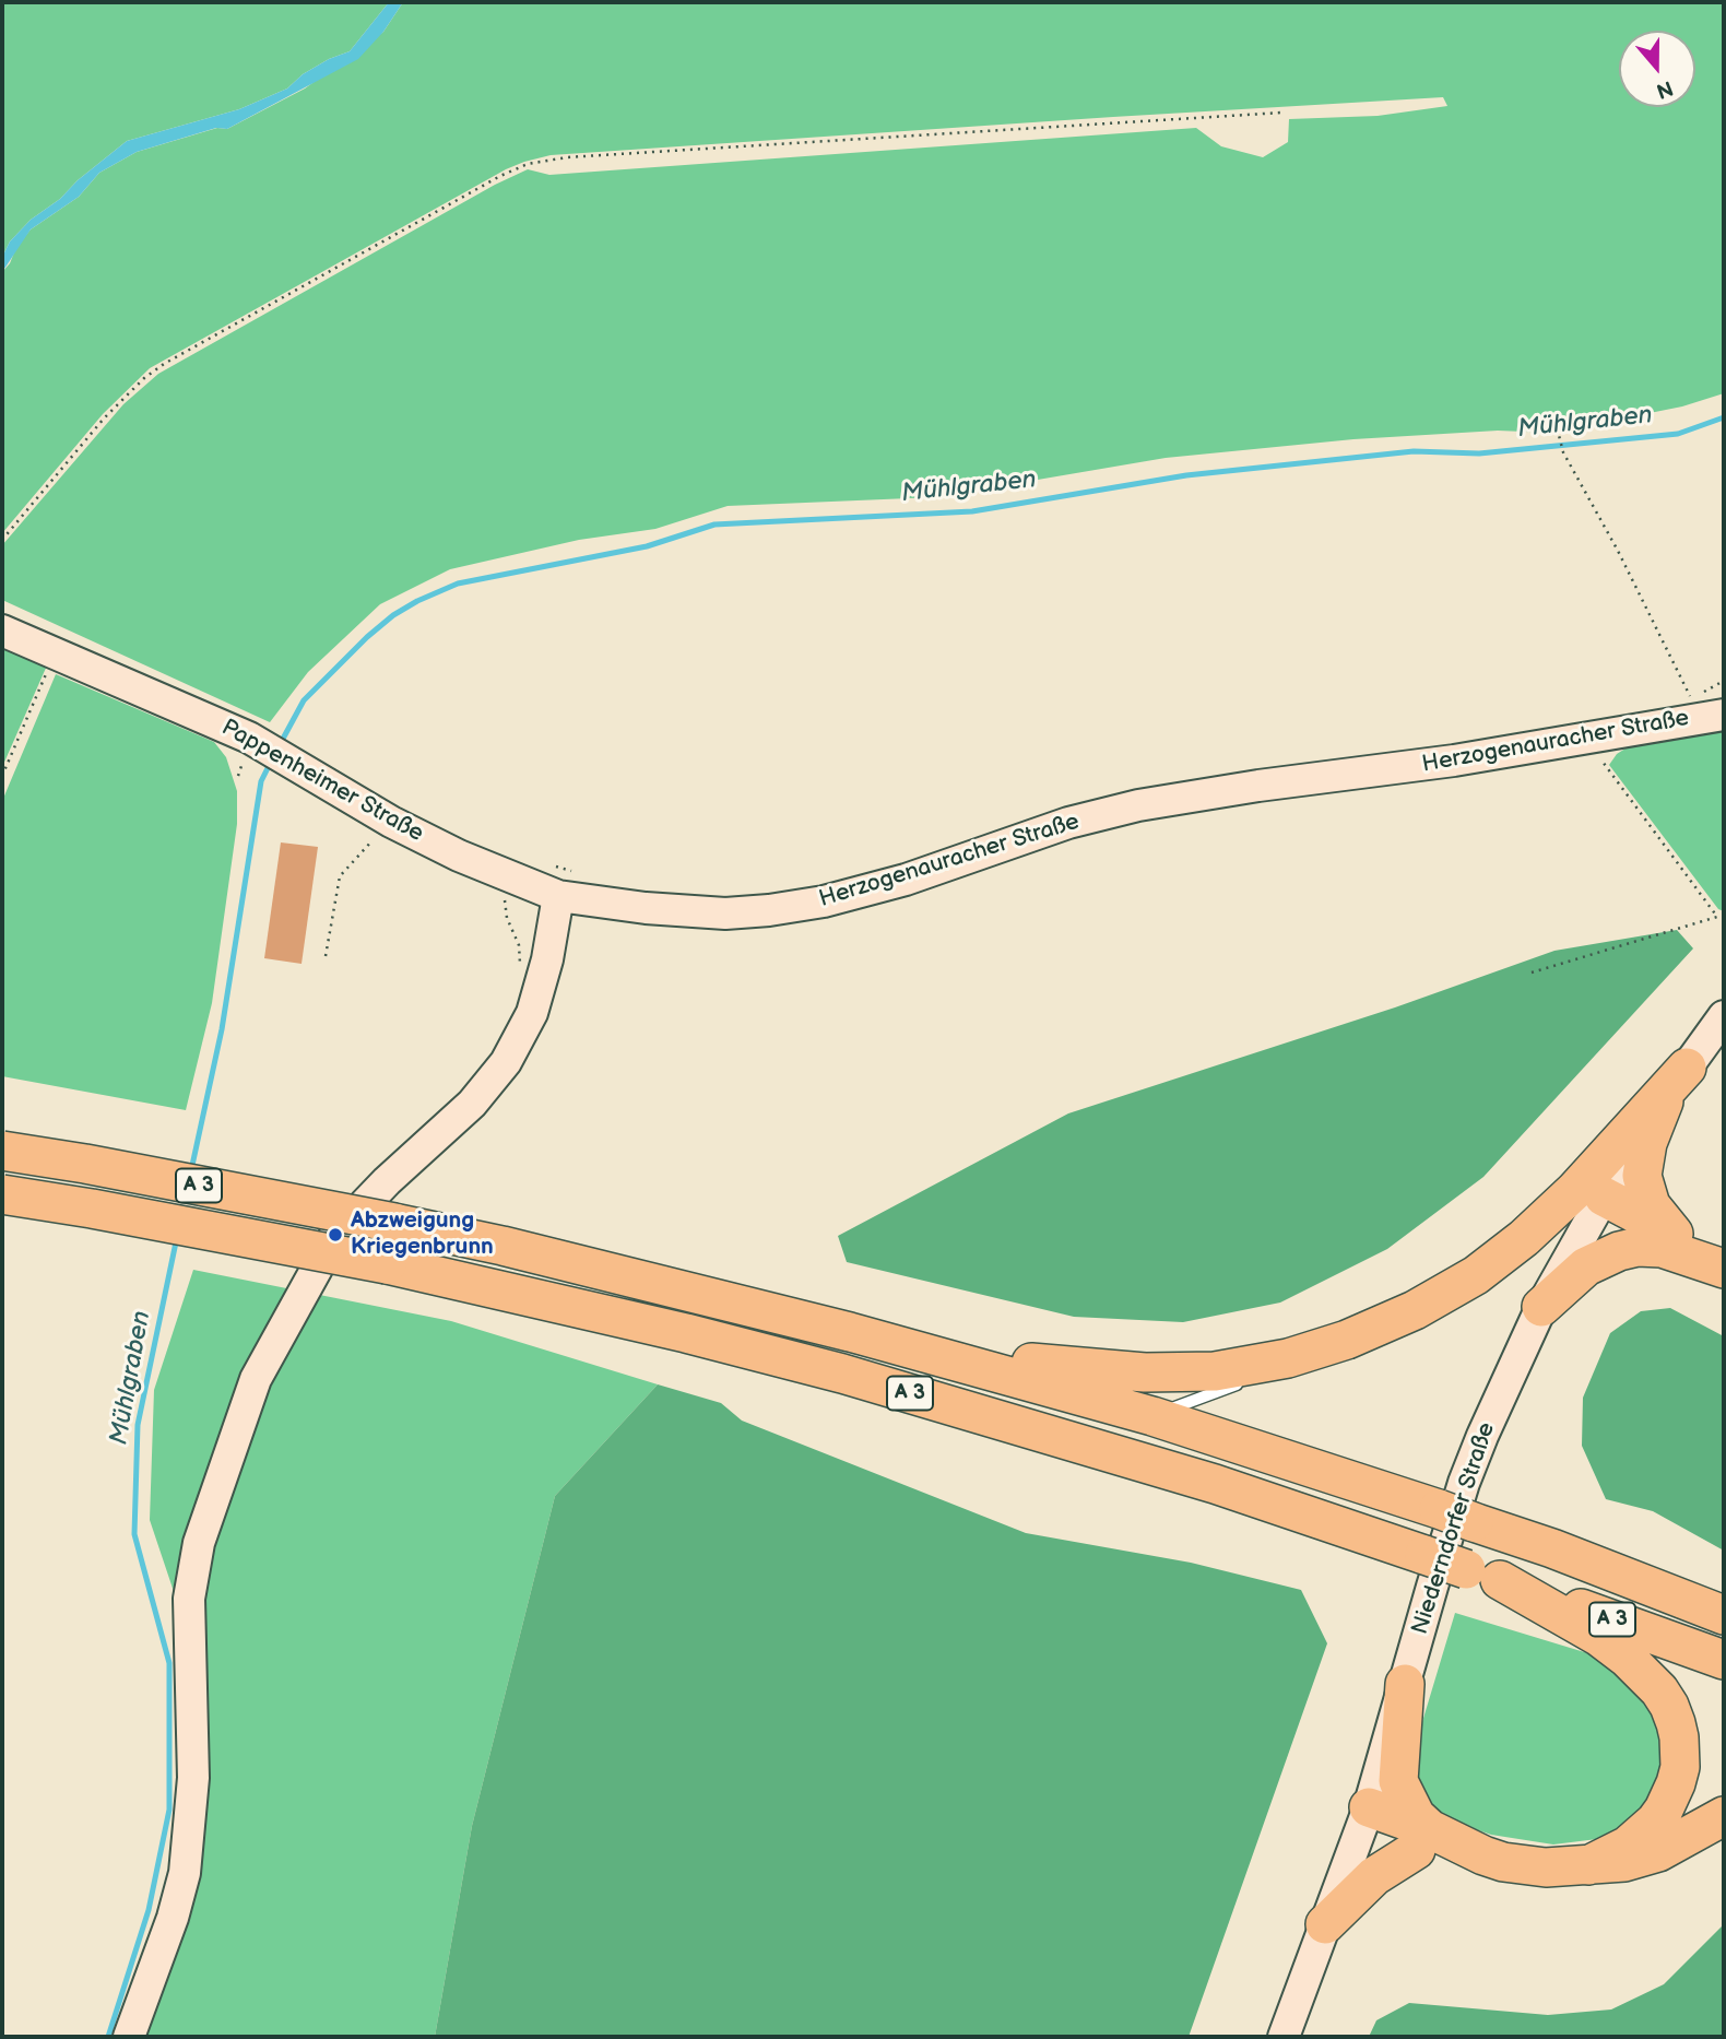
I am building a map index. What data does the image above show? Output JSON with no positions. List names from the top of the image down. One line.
{"streets":{"highway":["A 3"],"street":["Herzogenauracher Straße","Pappenheimer Straße","Niederndorfer Straße"]},"crossings":[["Herzogenauracher Straße","Pappenheimer Straße"]],"water":["Mühlgraben"],"places":["Abzweigung Kriegenbrunn"],"north":"bottom"}
